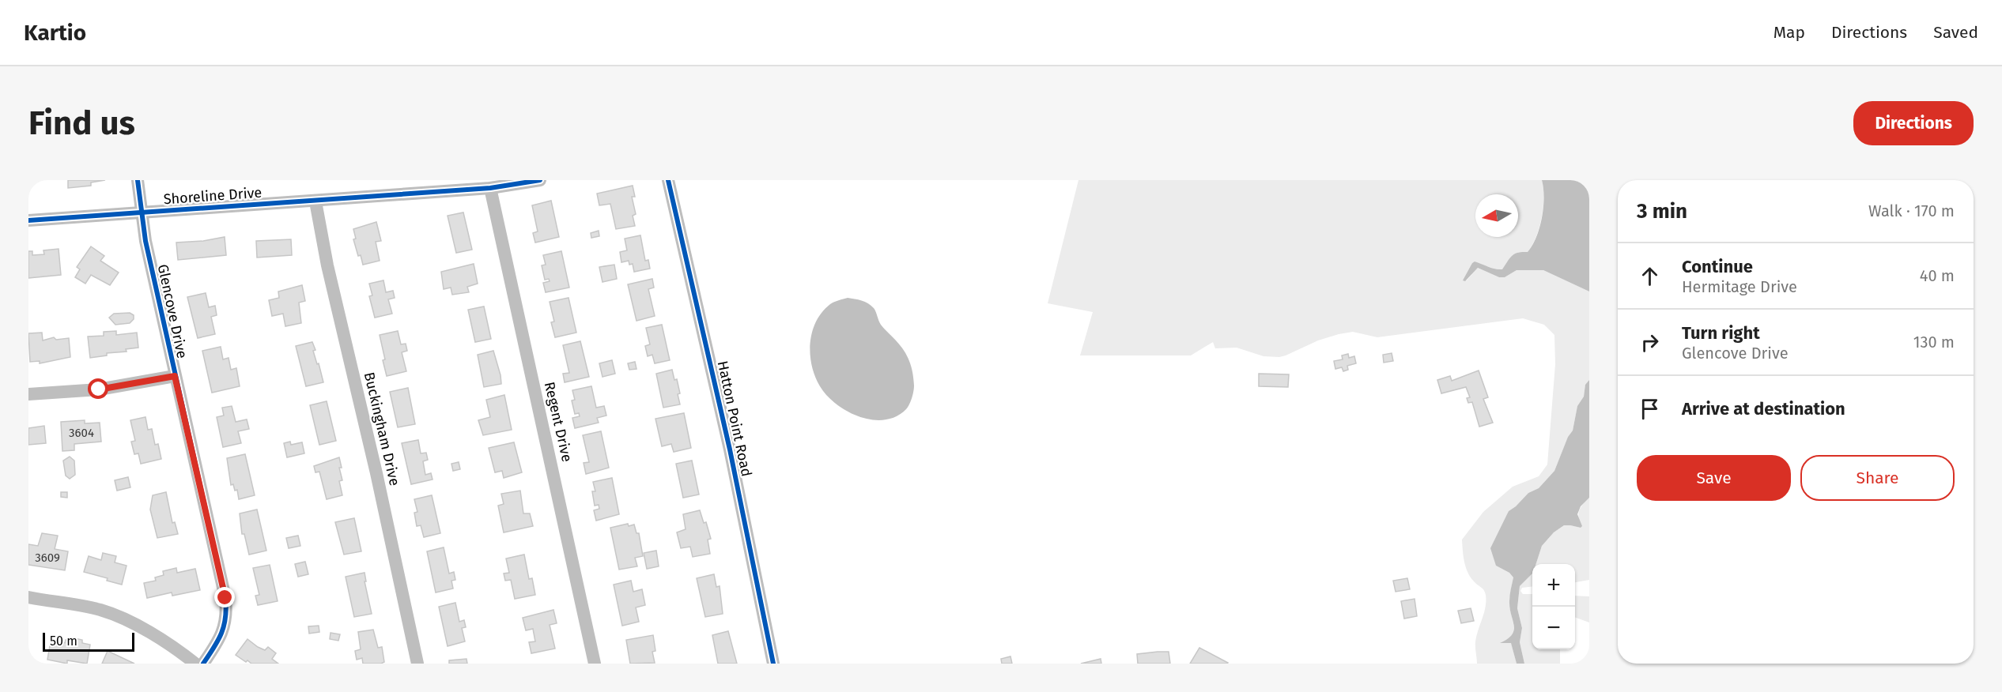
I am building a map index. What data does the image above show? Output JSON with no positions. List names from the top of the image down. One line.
{"streets":{"street":["Shoreline Drive","Glencove Drive","Hatton Point Road","Regent Drive","Buckingham Drive"]},"crossings":[["Shoreline Drive","Glencove Drive"],["Shoreline Drive","Regent Drive"],["Shoreline Drive","Buckingham Drive"]],"house_numbers":["3604","3609"],"scale_bar":"50 m","north":"left","page":{"header":"Kartio","nav":["Map","Directions","Saved"],"buttons":["Directions",["Save","Share"]],"title":"Find us","heading":["3 min","Walk · 170 m"],"list":[["Continue","Hermitage Drive","40 m"],["Turn right","Glencove Drive","130 m"],"Arrive at destination"],"map_buttons":["+","−"],"scale":"50 m"}}
